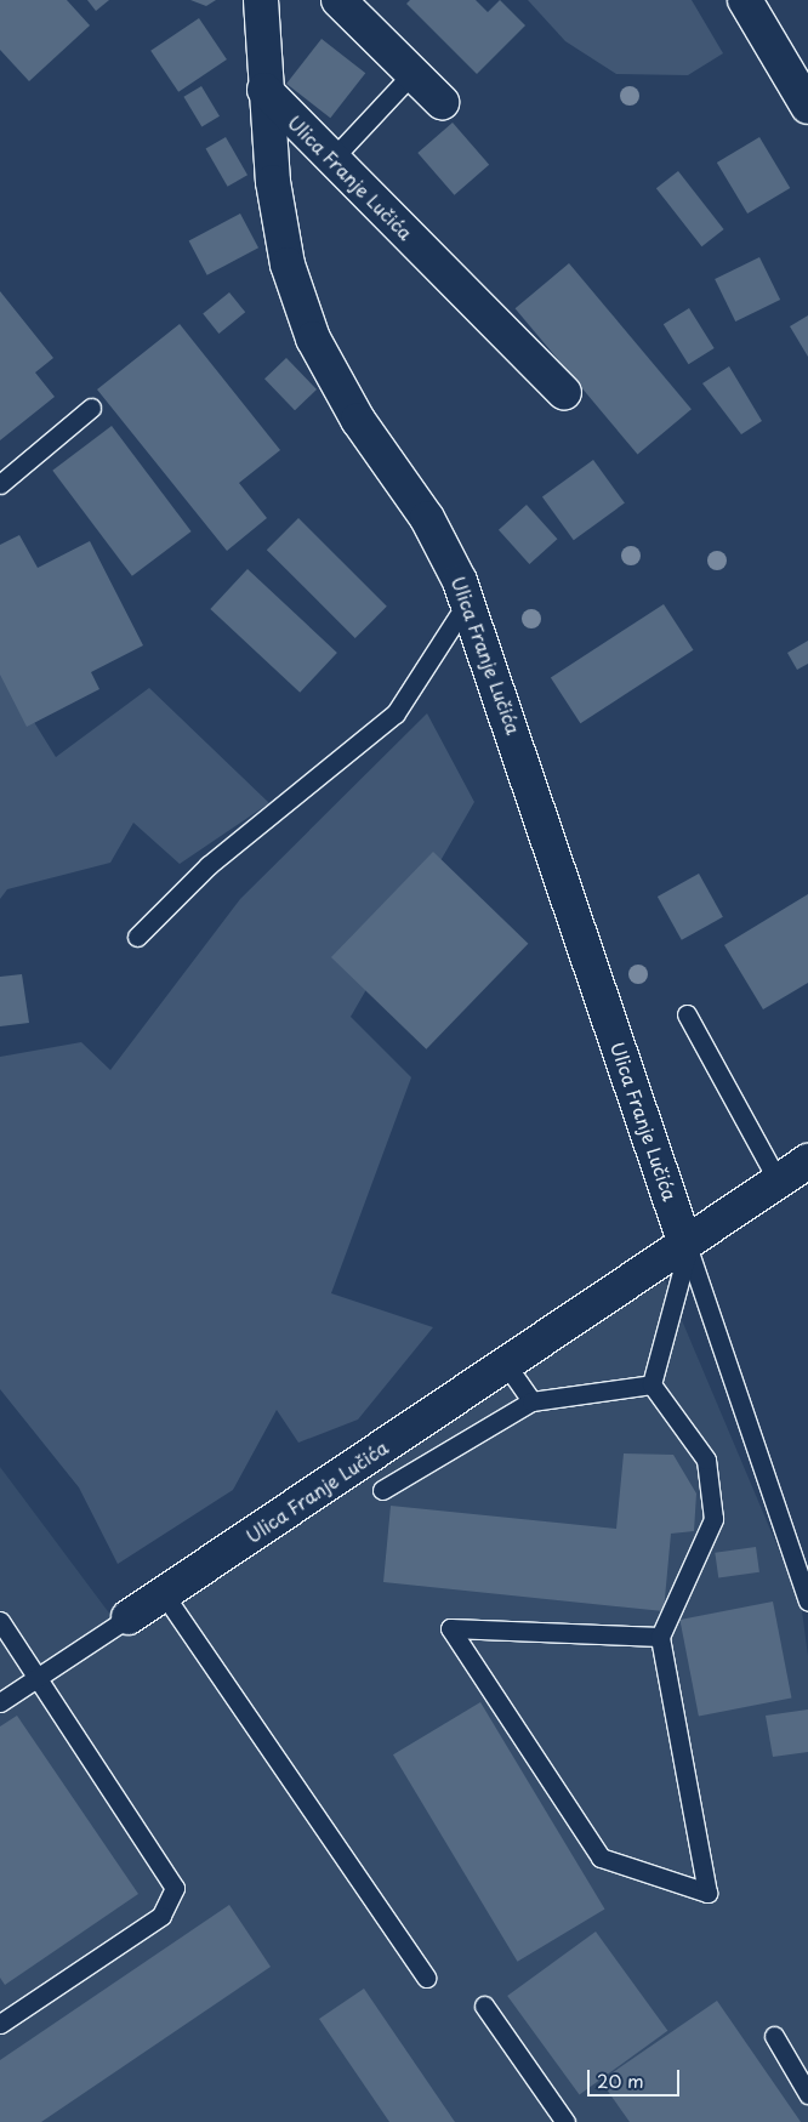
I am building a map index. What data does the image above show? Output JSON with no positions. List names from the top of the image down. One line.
{"streets":{"street":["Ulica Franje Lučića"]},"scale_bar":"20 m"}
